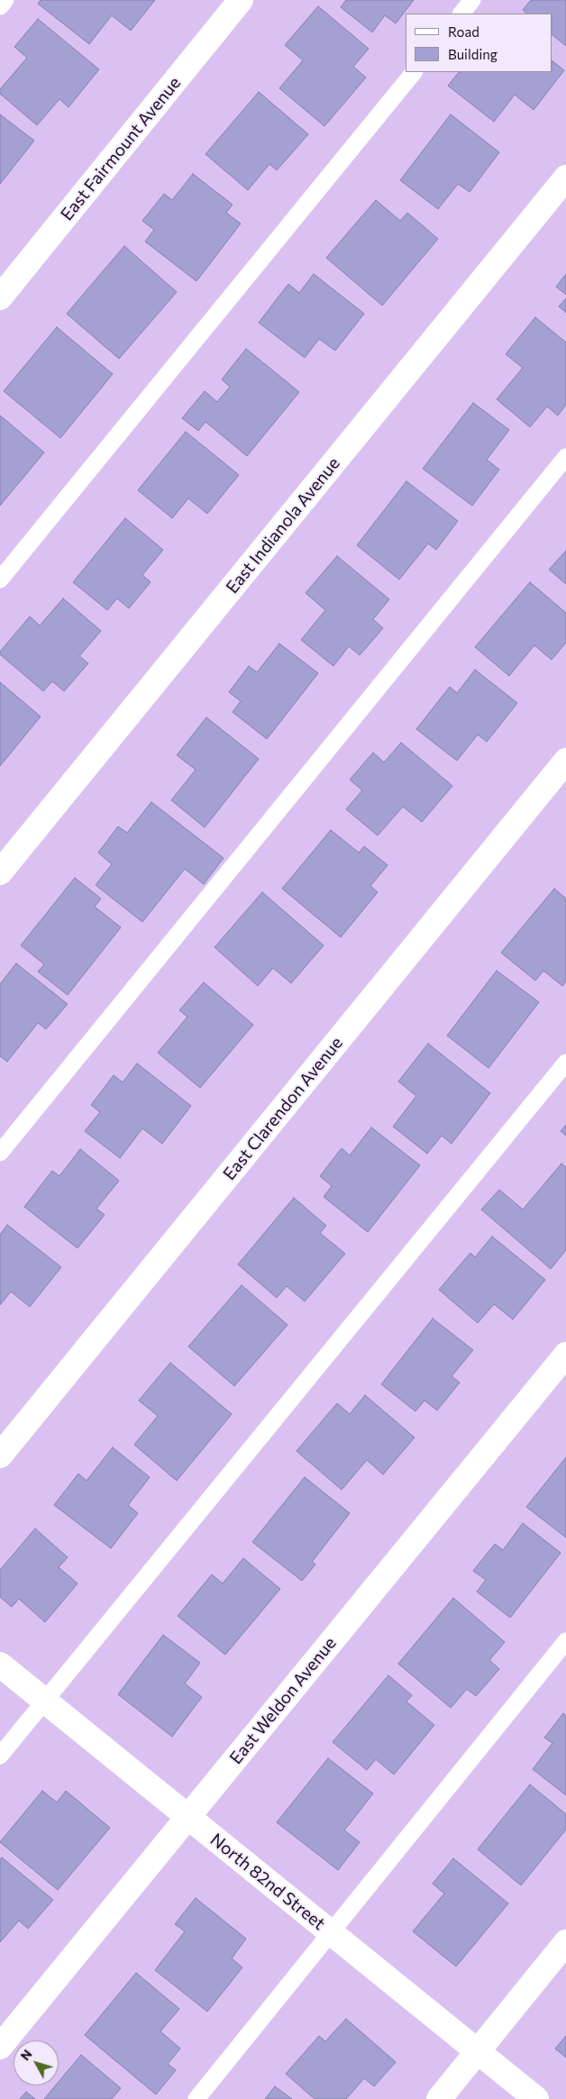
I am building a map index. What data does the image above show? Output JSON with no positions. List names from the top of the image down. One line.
{"streets":{"street":["East Fairmount Avenue","East Indianola Avenue","East Clarendon Avenue","East Weldon Avenue","North 82nd Street"]},"crossings":[["East Weldon Avenue","North 82nd Street"]],"legend":["Road","Building"],"north":"top left"}
